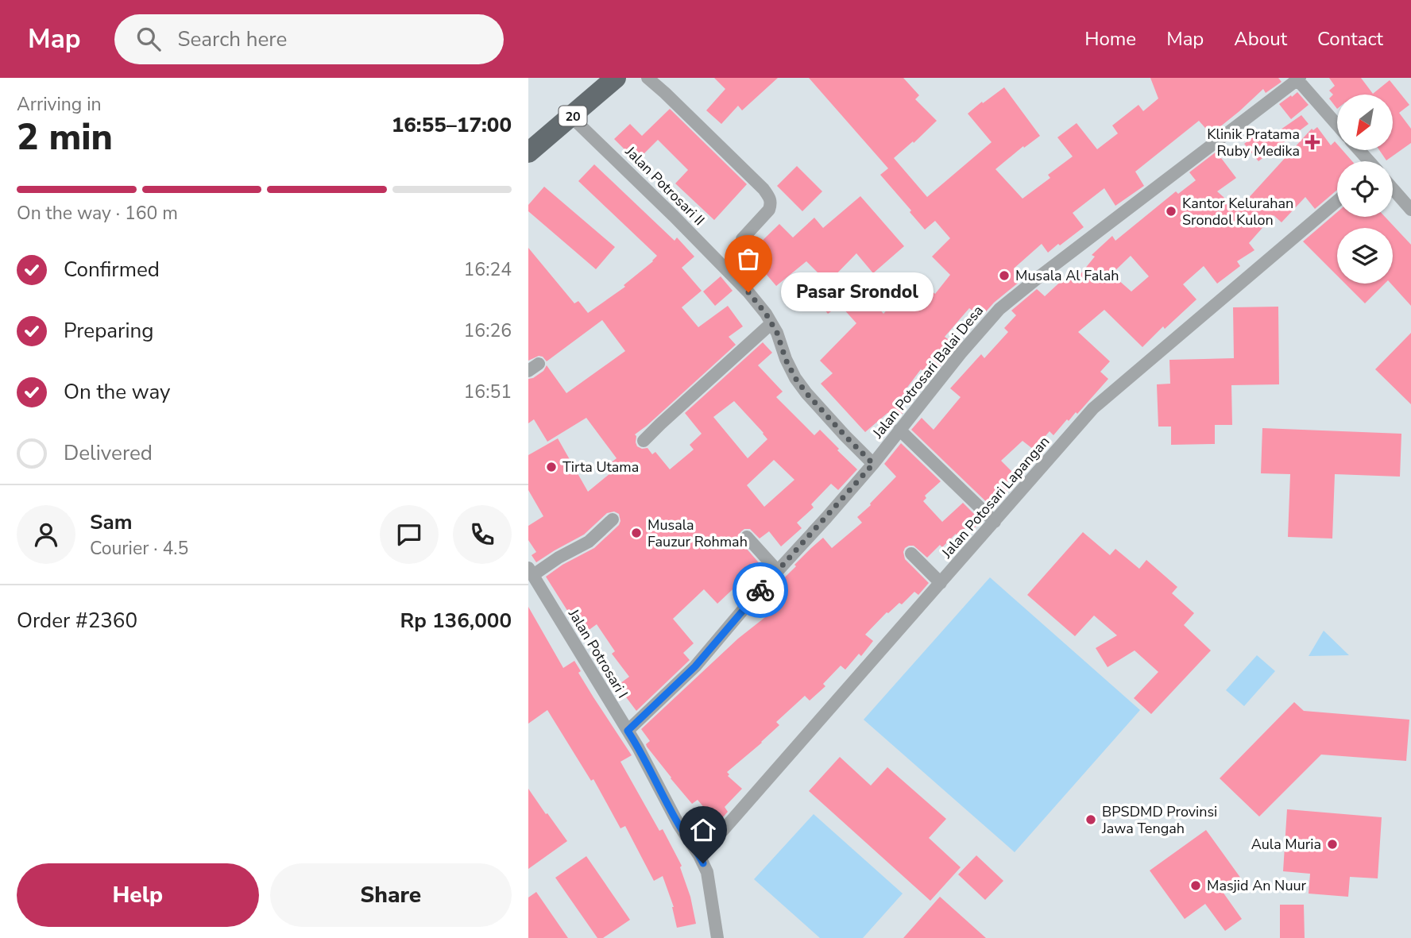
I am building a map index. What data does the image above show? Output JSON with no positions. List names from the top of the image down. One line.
{"streets":{"highway":["20"],"street":["Jalan Potrosari II","Jalan Potrosari Balai Desa","Jalan Potosari Lapangan","Jalan Potrosari I"]},"crossings":[["20","Jalan Potrosari II"],["Jalan Potrosari II","Jalan Potrosari Balai Desa"],["Jalan Potrosari Balai Desa","Jalan Potrosari I"],["Jalan Potosari Lapangan","Jalan Potrosari I"]],"places":{"health":["Klinik Pratama Ruby Medika"],"other":["Kantor Kelurahan Srondol Kulon","Musala Al Falah","Pasar Srondol","Tirta Utama","Musala Fauzur Rohmah","BPSDMD Provinsi Jawa Tengah","Aula Muria","Masjid An Nuur"]},"north":"bottom left","page":{"header":"Map","search":"Search here","nav":["Home","Map","About","Contact"],"heading":["2 min","Arriving in","16:55–17:00"],"panel":["Sam","Courier · 4.5","Order #2360","Rp 136,000"],"bar":"On the way · 160 m","list":[["Confirmed","16:24"],["Preparing","16:26"],["On the way","16:51"],"Delivered"],"bubble":"Pasar Srondol","buttons":["Help","Share"]}}
